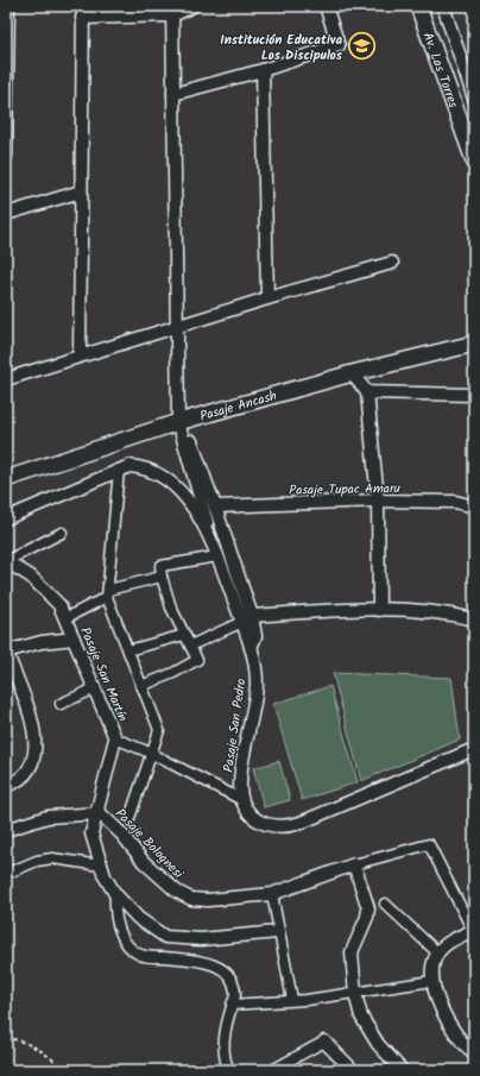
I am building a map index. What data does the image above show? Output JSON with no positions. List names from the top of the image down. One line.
{"streets":{"street":["Av. Las Torres","Pasaje Ancash","Pasaje Tupac Amaru","Pasaje San Martín","Pasaje San Pedro","Pasaje Bolognesi"]},"crossings":[["Pasaje San Martín","Pasaje Bolognesi"]],"places":{"school or university":["Institución Educativa Los Discipulos"]}}
